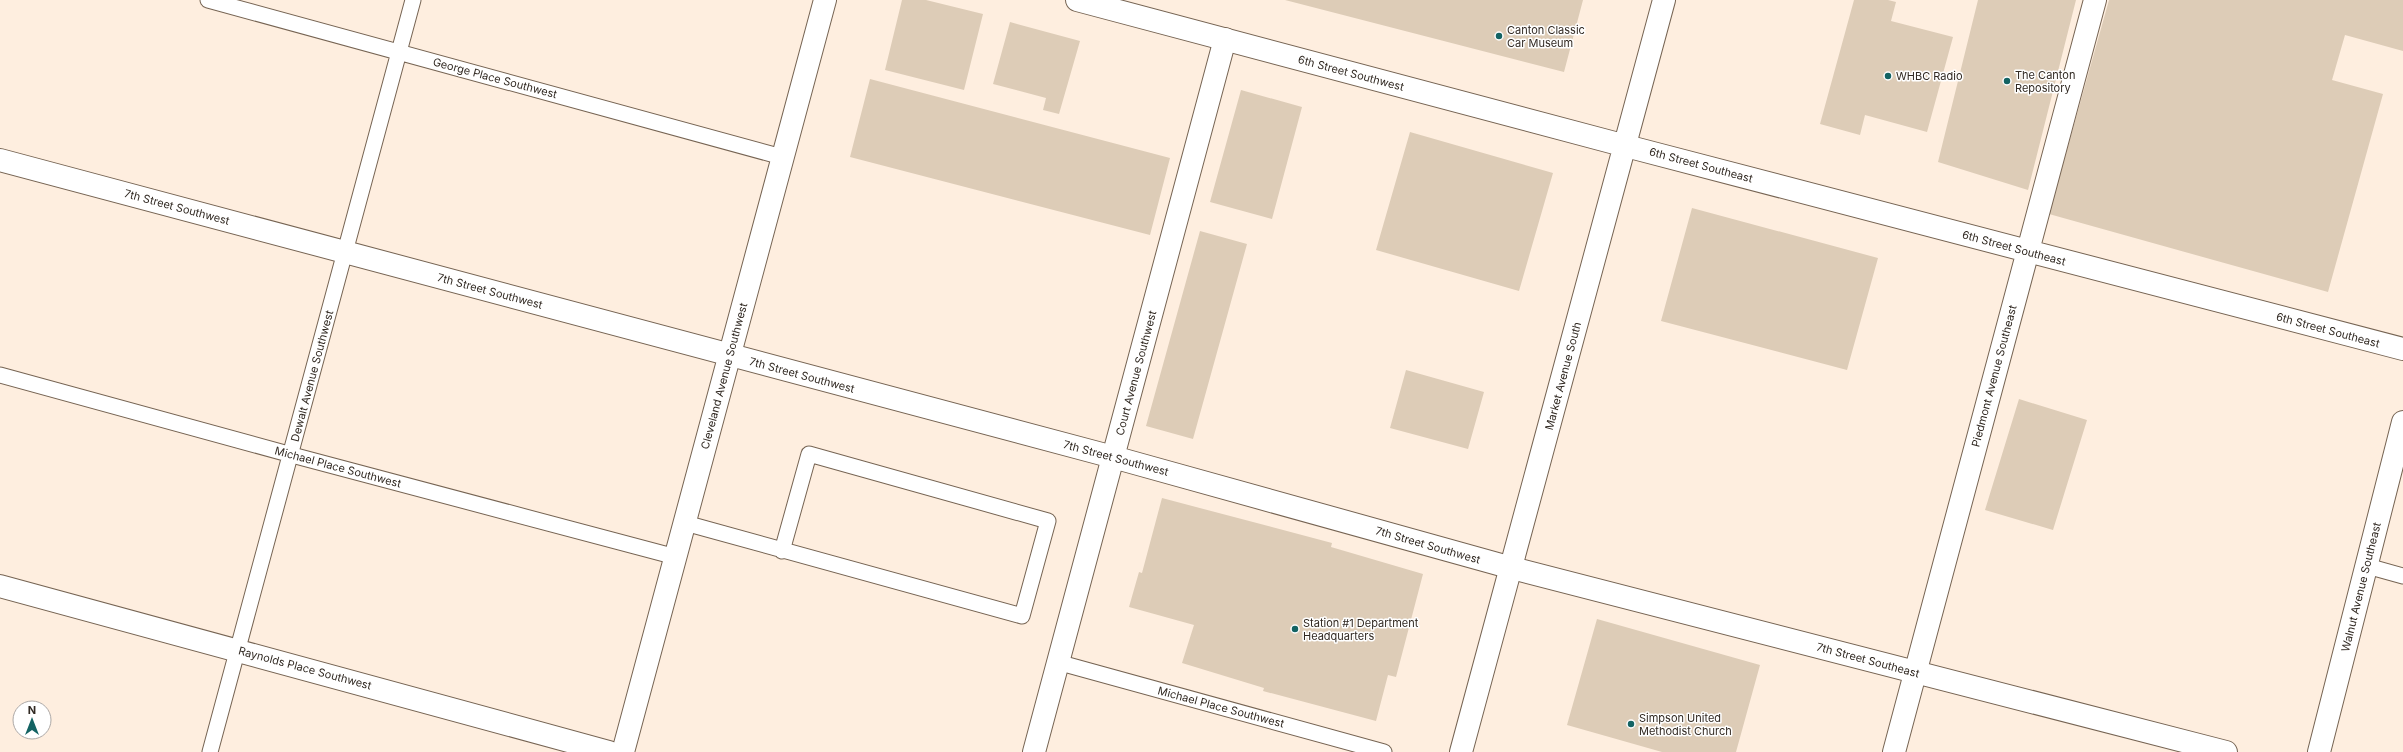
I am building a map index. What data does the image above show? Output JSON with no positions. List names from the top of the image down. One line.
{"streets":{"street":["6th Street Southwest","6th Street Southeast","7th Street Southwest","Court Avenue Southwest","Cleveland Avenue Southwest","Market Avenue South","Piedmont Avenue Southeast","Walnut Avenue Southeast","7th Street Southeast","Raynolds Place Southwest"],"lane":["George Place Southwest","Dewalt Avenue Southwest","Michael Place Southwest"]},"crossings":[["6th Street Southwest","6th Street Southeast"],["6th Street Southwest","Court Avenue Southwest"],["6th Street Southwest","Market Avenue South"],["George Place Southwest","Dewalt Avenue Southwest"],["George Place Southwest","Cleveland Avenue Southwest"],["6th Street Southeast","Market Avenue South"],["6th Street Southeast","Piedmont Avenue Southeast"],["7th Street Southwest","Court Avenue Southwest"],["7th Street Southwest","Dewalt Avenue Southwest"],["7th Street Southwest","Cleveland Avenue Southwest"],["7th Street Southwest","Market Avenue South"],["7th Street Southwest","7th Street Southeast"],["Court Avenue Southwest","Michael Place Southwest"],["Dewalt Avenue Southwest","Michael Place Southwest"],["Dewalt Avenue Southwest","Raynolds Place Southwest"],["Cleveland Avenue Southwest","Michael Place Southwest"],["Market Avenue South","7th Street Southeast"],["Piedmont Avenue Southeast","7th Street Southeast"]],"places":["Canton Classic Car Museum","WHBC Radio","The Canton Repository","Station #1 Department Headquarters","Simpson United Methodist Church"],"north":"top"}
